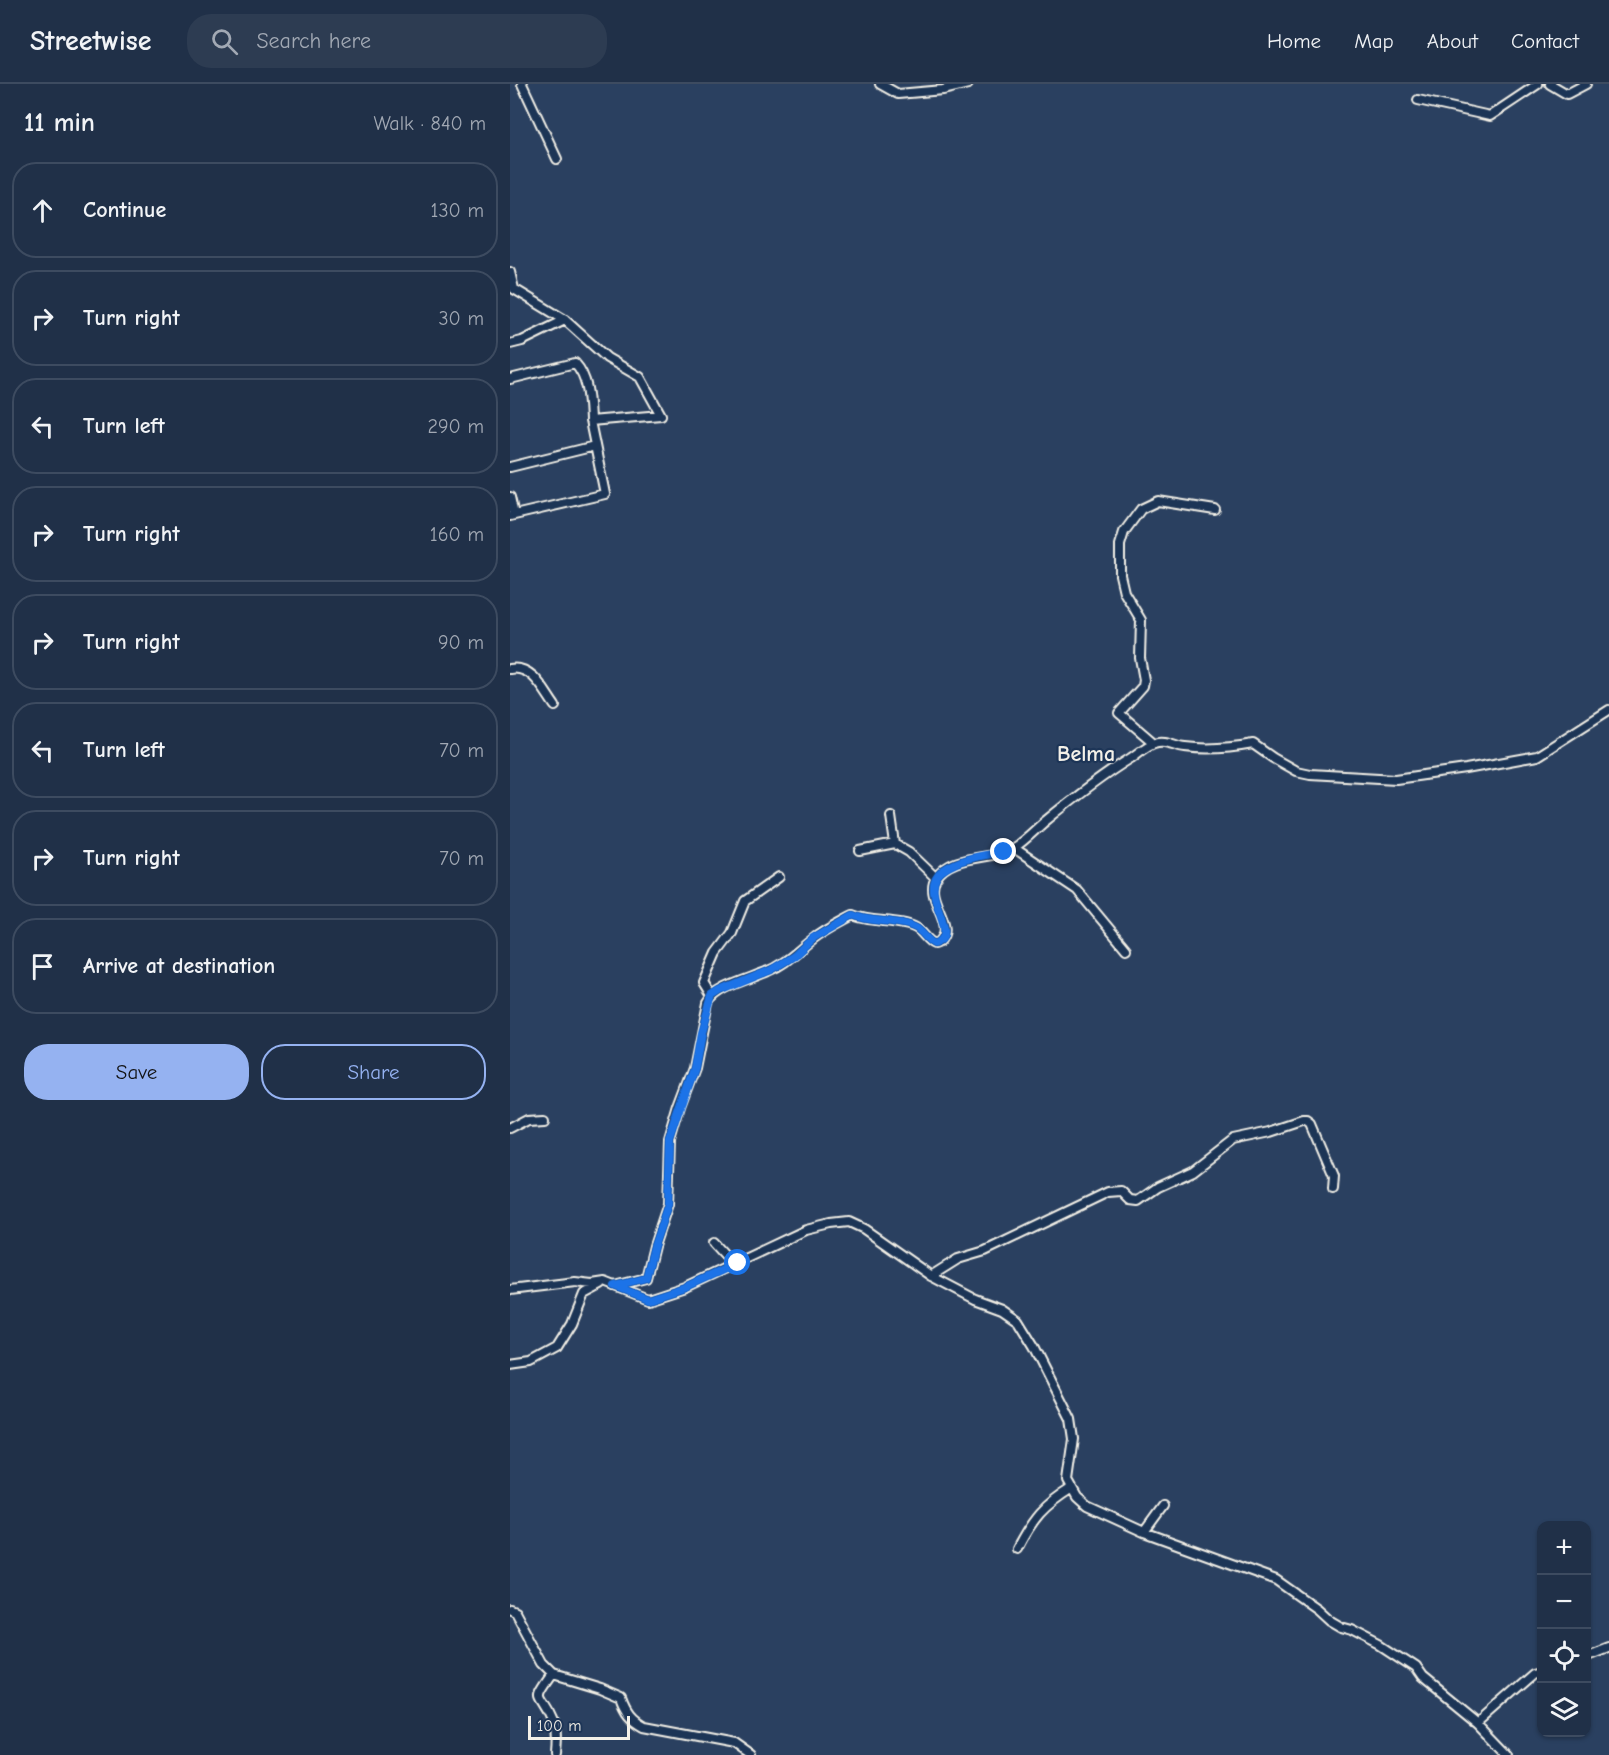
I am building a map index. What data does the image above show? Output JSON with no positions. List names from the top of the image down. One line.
{"districts":["Belma"],"scale_bar":"100 m","page":{"header":"Streetwise","search":"Search here","nav":["Home","Map","About","Contact"],"heading":["11 min","Walk · 840 m"],"list":[["Continue","130 m"],["Turn right","30 m"],["Turn left","290 m"],["Turn right","160 m"],["Turn right","90 m"],["Turn left","70 m"],["Turn right","70 m"],"Arrive at destination"],"buttons":["Save","Share"],"map_buttons":["+","−"],"scale":"100 m"}}
